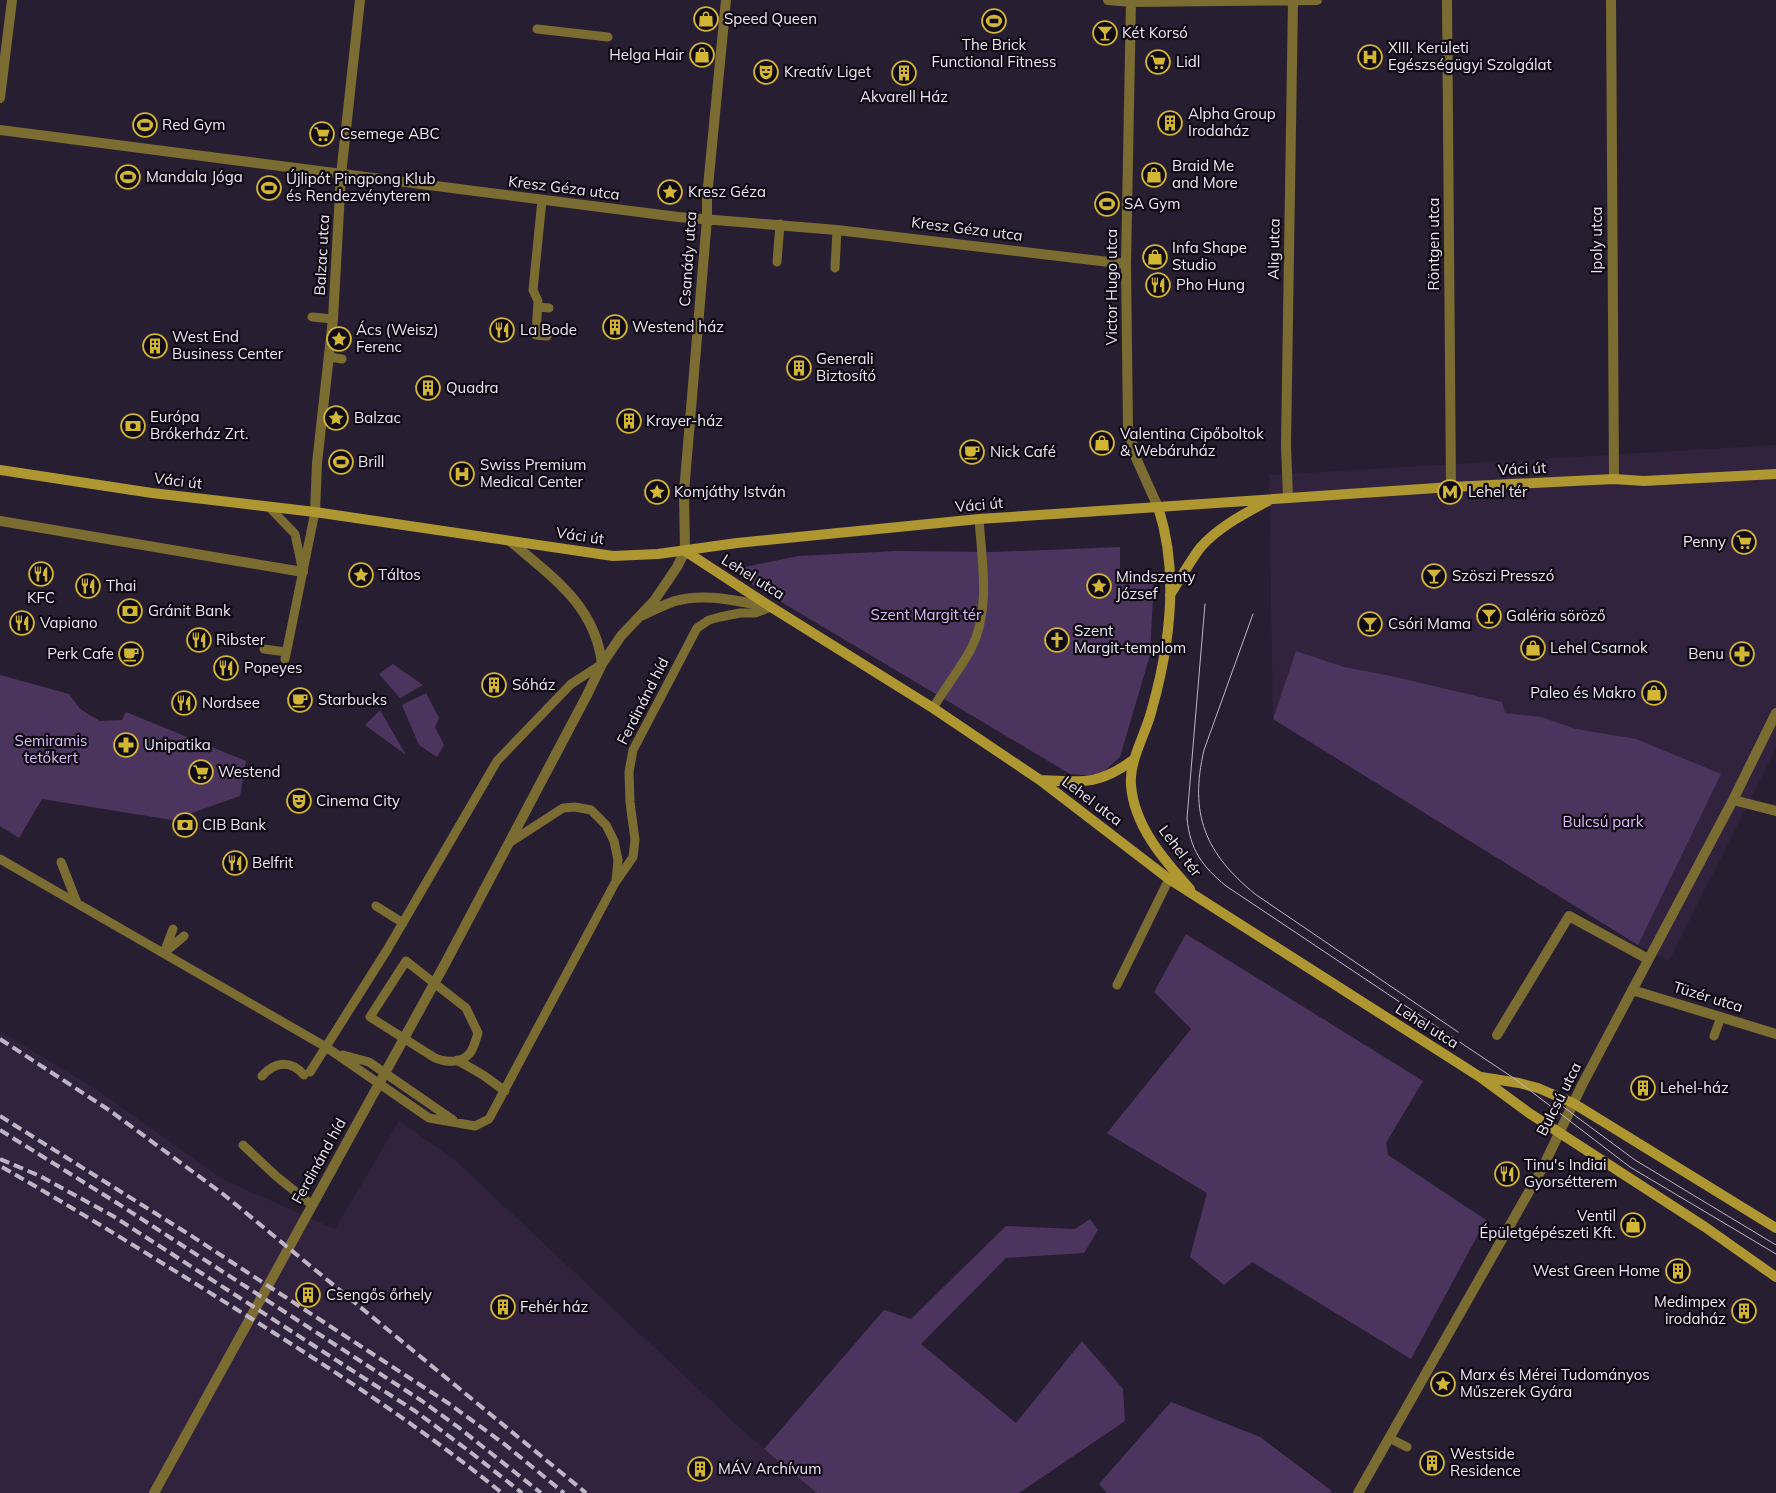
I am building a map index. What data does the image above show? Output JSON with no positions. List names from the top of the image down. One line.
{"streets":{"main road":["Váci út","Lehel utca","Lehel tér"],"street":["Kresz Géza utca","Ipoly utca","Röntgen utca","Alig utca","Balzac utca","Csanády utca","Victor Hugo utca","Ferdinánd híd","Tüzér utca","Bulcsú utca"]},"crossings":[["Kresz Géza utca","Balzac utca"],["Kresz Géza utca","Csanády utca"],["Kresz Géza utca","Victor Hugo utca"],["Ipoly utca","Váci út"],["Röntgen utca","Váci út"],["Alig utca","Váci út"],["Balzac utca","Váci út"],["Csanády utca","Váci út"],["Csanády utca","Lehel utca"],["Csanády utca","Ferdinánd híd"],["Victor Hugo utca","Váci út"],["Váci út","Lehel utca"],["Váci út","Ferdinánd híd"],["Váci út","Lehel tér"],["Lehel utca","Ferdinánd híd"],["Lehel utca","Lehel tér"],["Lehel utca","Bulcsú utca"],["Tüzér utca","Bulcsú utca"]],"parks":["Szent Margit tér","Semiramis tetőkert","Bulcsú park"],"places":{"shop":["Speed Queen","Helga Hair","Braid Me and More","Infa Shape Studio","Valentina Cipőboltok & Webáruház","Lehel Csarnok","Paleo és Makro","Ventil Épületgépészeti Kft."],"sports":["The Brick Functional Fitness","Red Gym","Mandala Jóga","Újlipót Pingpong Klub és Rendezvényterem","SA Gym","Brill"],"bar":["Két Korsó","Szöszi Presszó","Galéria söröző","Csóri Mama"],"hospital":["XIII. Kerületi Egészségügyi Szolgálat","Swiss Premium Medical Center"],"supermarket":["Lidl","Csemege ABC","Penny","Westend"],"theatre":["Kreatív Liget","Cinema City"],"building":["Akvarell Ház","Alpha Group Irodaház","Westend ház","West End Business Center","Generali Biztosító","Quadra","Krayer-ház","Sóház","Lehel-ház","West Green Home","Csengős őrhely","Fehér ház","Medimpex irodaház","Westside Residence","MÁV Archívum"],"place":["Kresz Géza","Ács (Weisz) Ferenc","Balzac","Komjáthy István","Táltos","Mindszenty József","Marx és Mérei Tudományos Műszerek Gyára"],"restaurant":["Pho Hung","La Bode","KFC","Thai","Vapiano","Ribster","Popeyes","Nordsee","Belfrit","Tinu's Indiai Gyorsétterem"],"bank":["Európa Brókerház Zrt.","Gránit Bank","CIB Bank"],"cafe":["Nick Café","Perk Cafe","Starbucks"],"metro station":["Lehel tér"],"church":["Szent Margit-templom"],"pharmacy":["Benu","Unipatika"]}}
